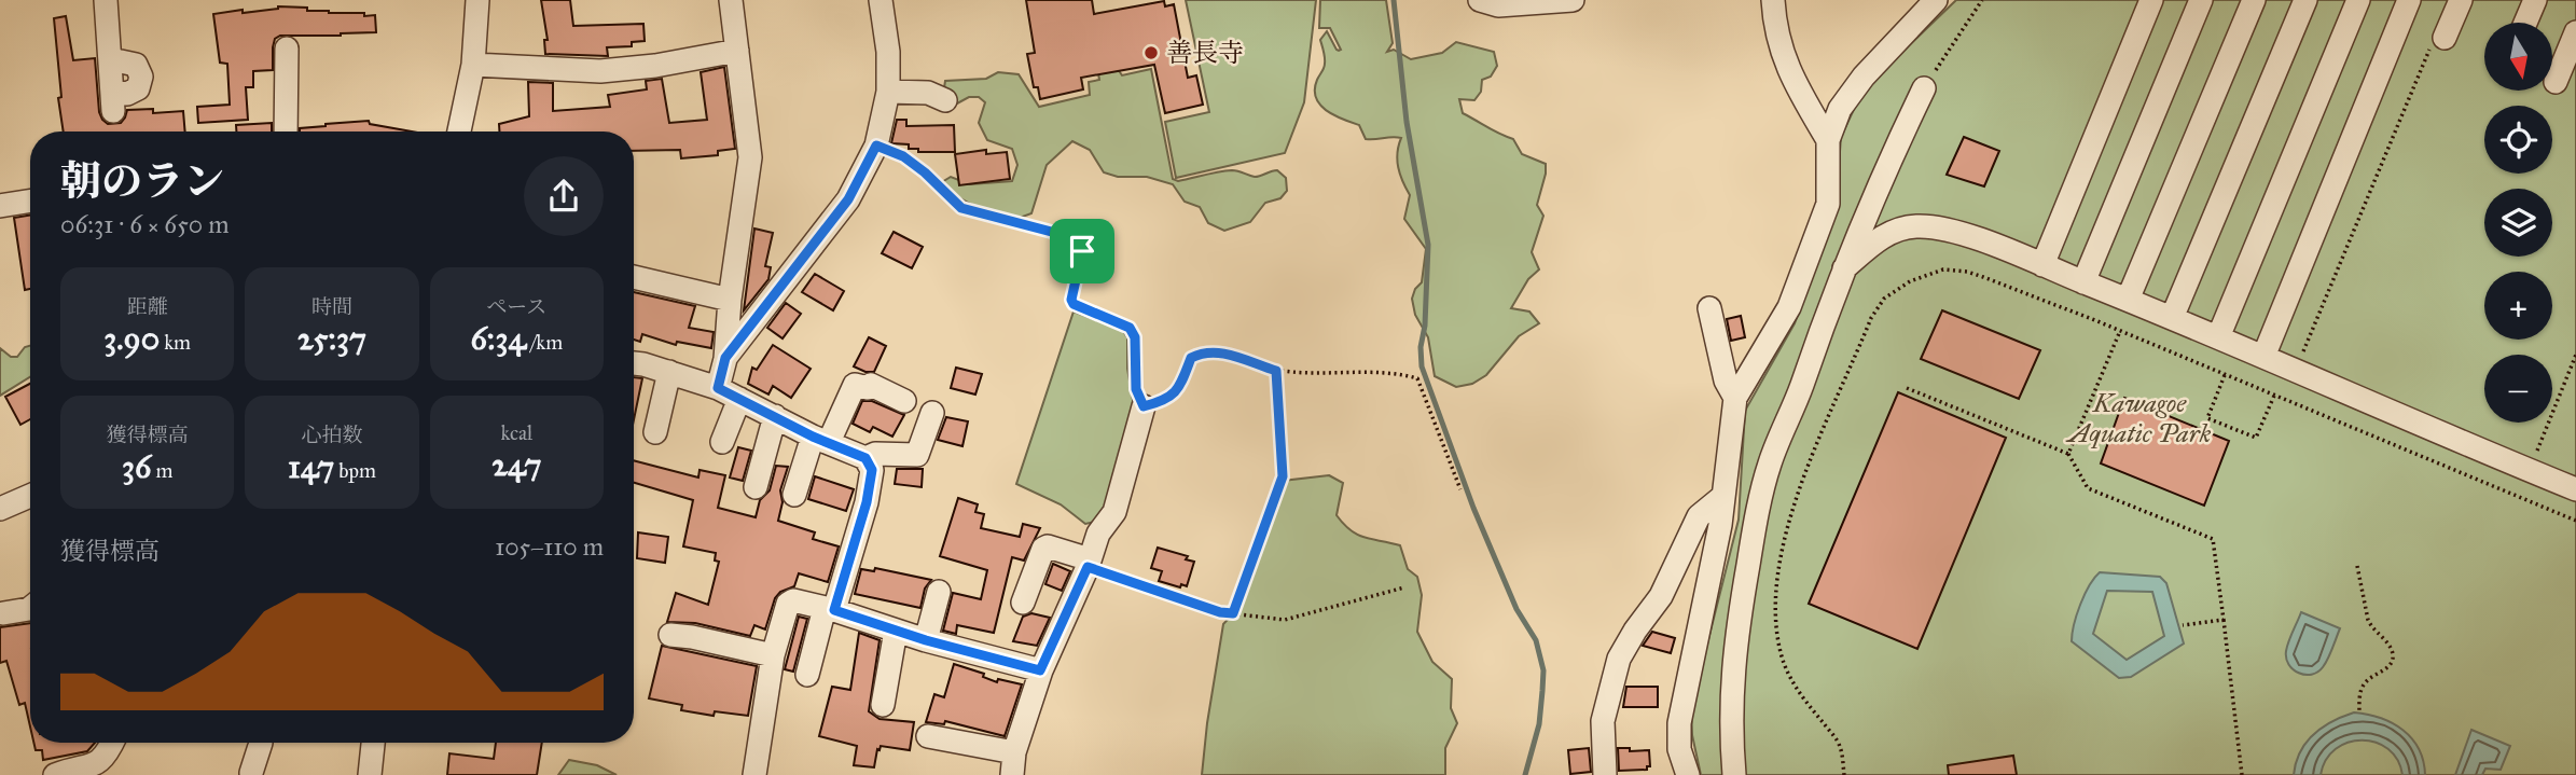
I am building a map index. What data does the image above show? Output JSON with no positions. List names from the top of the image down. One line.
{"parks":["Kawagoe Aquatic Park"],"places":["善長寺"],"north":"bottom","page":{"map_buttons":["+","−"],"heading":["朝のラン","06:31 · 6 × 650 m"],"stats":[["距離","3.90 km"],["時間","25:37"],["ペース","6:34 /km"],["獲得標高","36 m"],["心拍数","147 bpm"],["kcal","247"]],"chart":["獲得標高","105–110 m"]}}
